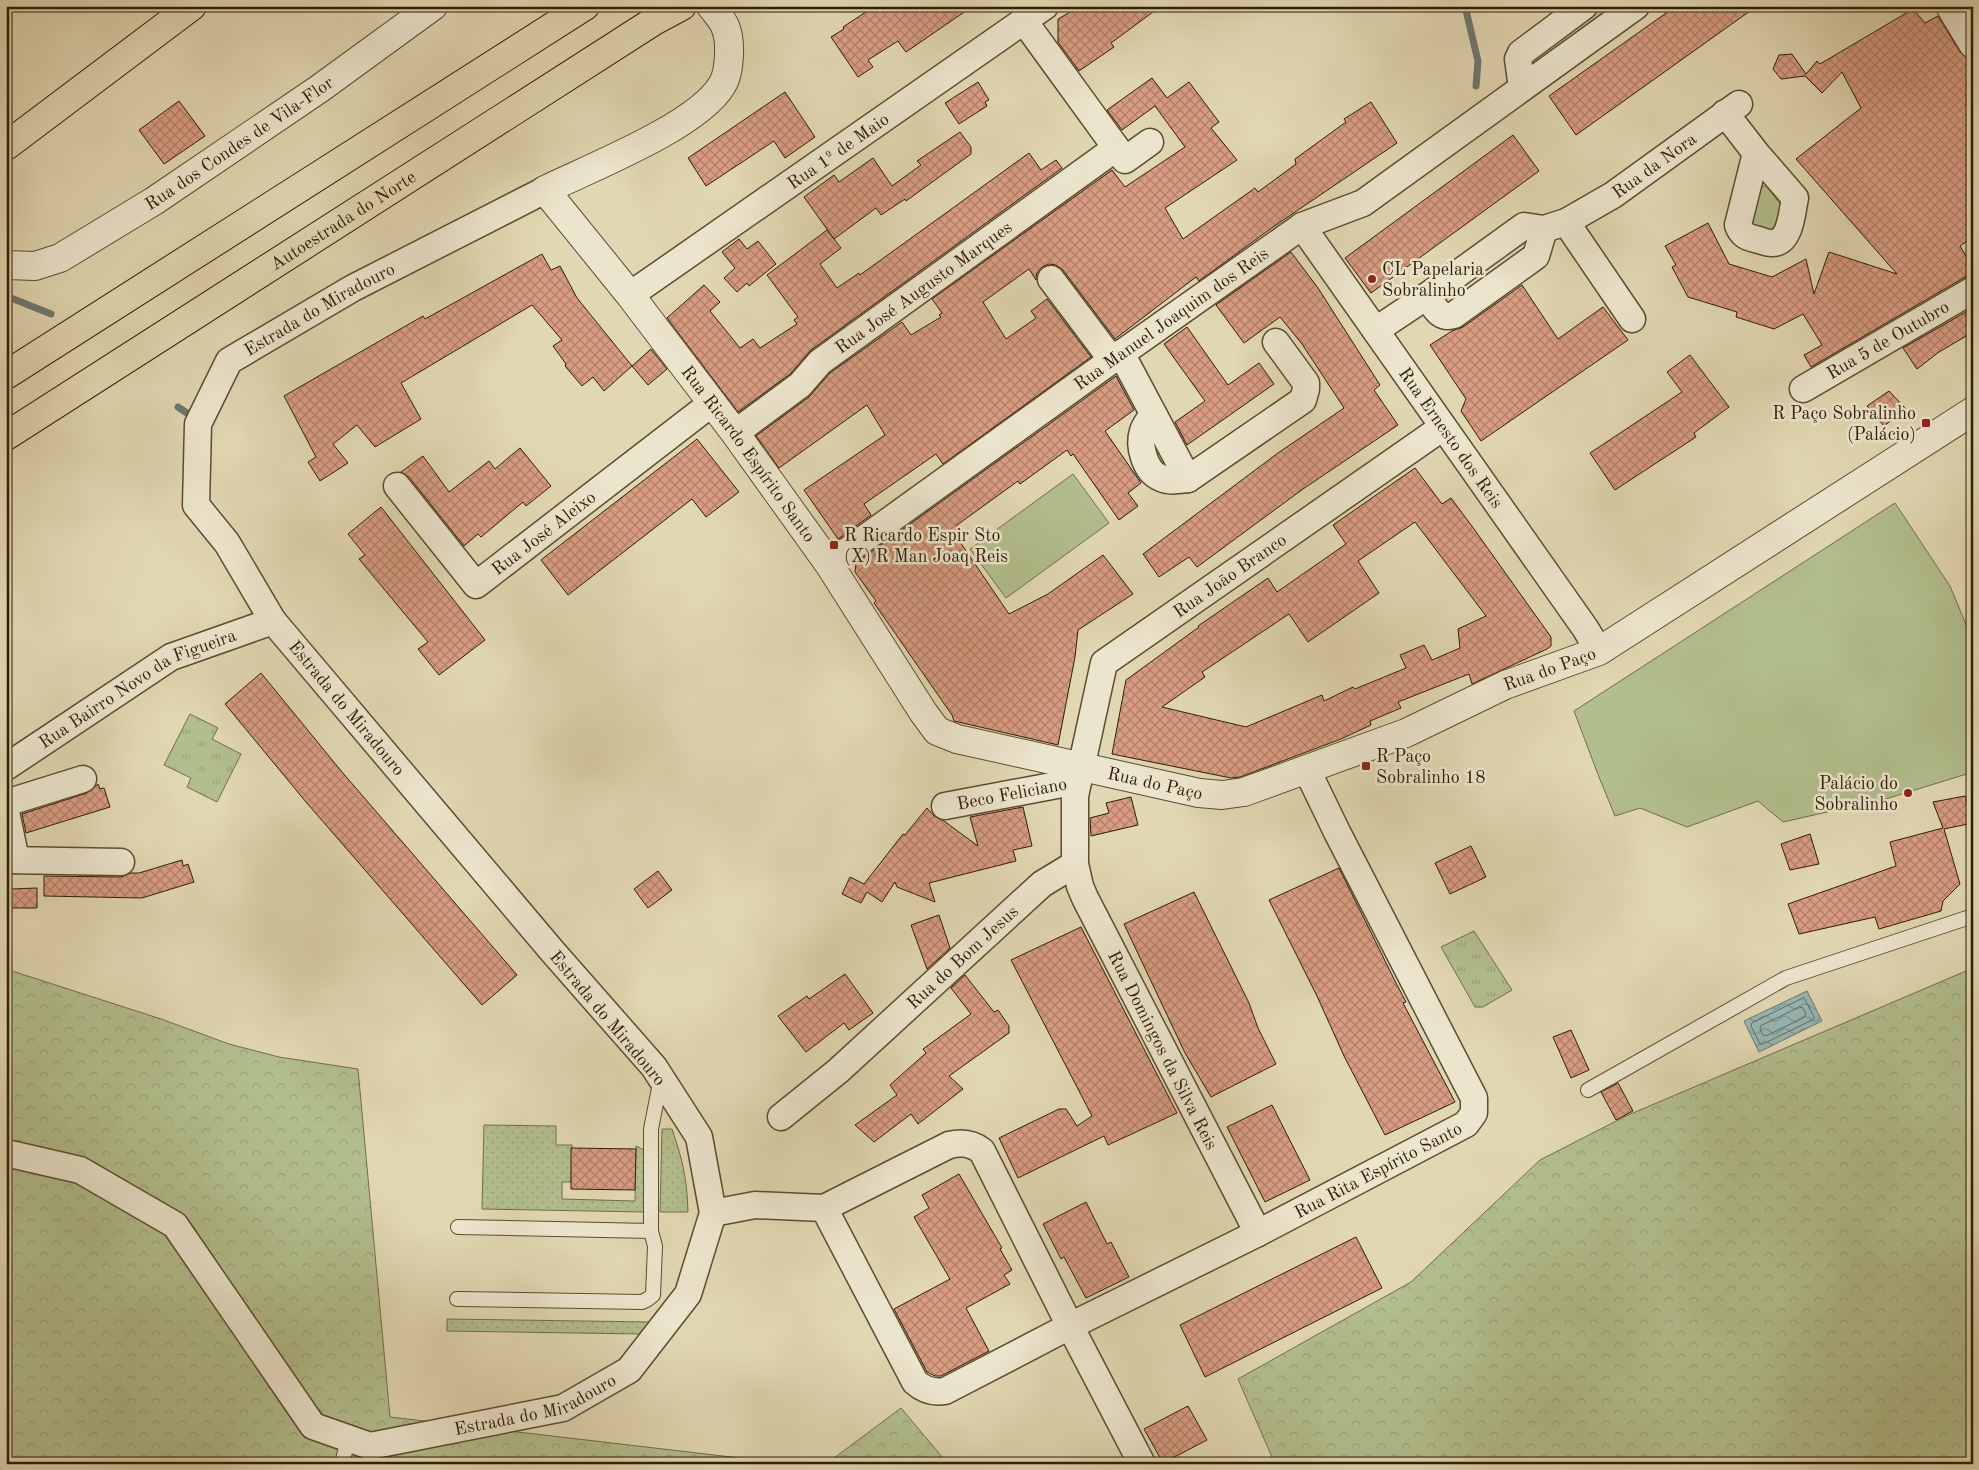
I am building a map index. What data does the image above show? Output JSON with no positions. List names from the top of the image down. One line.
{"streets":{"main road":["Autoestrada do Norte"],"street":["Rua dos Condes de Vila-Flor","Rua 1º de Maio","Rua da Nora","Rua José Augusto Marques","Estrada do Miradouro","Rua Manuel Joaquim dos Reis","Rua 5 de Outubro","Rua Ernesto dos Reis","Rua Ricardo Espírito Santo","Rua José Aleixo","Rua João Branco","Rua do Paço","Rua Bairro Novo da Figueira","Beco Feliciano","Rua do Bom Jesus","Rua Domingos da Silva Reis","Rua Rita Espírito Santo"]},"crossings":[["Rua 1º de Maio","Rua Ricardo Espírito Santo"],["Rua José Augusto Marques","Rua Ricardo Espírito Santo"],["Estrada do Miradouro","Rua Ricardo Espírito Santo"],["Estrada do Miradouro","Rua Bairro Novo da Figueira"],["Rua Manuel Joaquim dos Reis","Rua Ernesto dos Reis"],["Rua Manuel Joaquim dos Reis","Rua Ricardo Espírito Santo"],["Rua Ernesto dos Reis","Rua João Branco"],["Rua Ernesto dos Reis","Rua do Paço"],["Rua Ricardo Espírito Santo","Rua José Aleixo"],["Rua Ricardo Espírito Santo","Rua João Branco"],["Rua Ricardo Espírito Santo","Rua do Paço"],["Rua Ricardo Espírito Santo","Beco Feliciano"],["Rua João Branco","Rua do Paço"],["Rua João Branco","Beco Feliciano"],["Rua do Paço","Beco Feliciano"],["Rua do Paço","Rua Rita Espírito Santo"],["Rua do Bom Jesus","Rua Domingos da Silva Reis"],["Rua Domingos da Silva Reis","Rua Rita Espírito Santo"]],"places":{"other":["CL Papelaria Sobralinho","Palácio do Sobralinho"],"transit":["R Paço Sobralinho (Palácio)","R Ricardo Espir Sto (X) R Man Joaq Reis","R Paço Sobralinho 18"]}}
